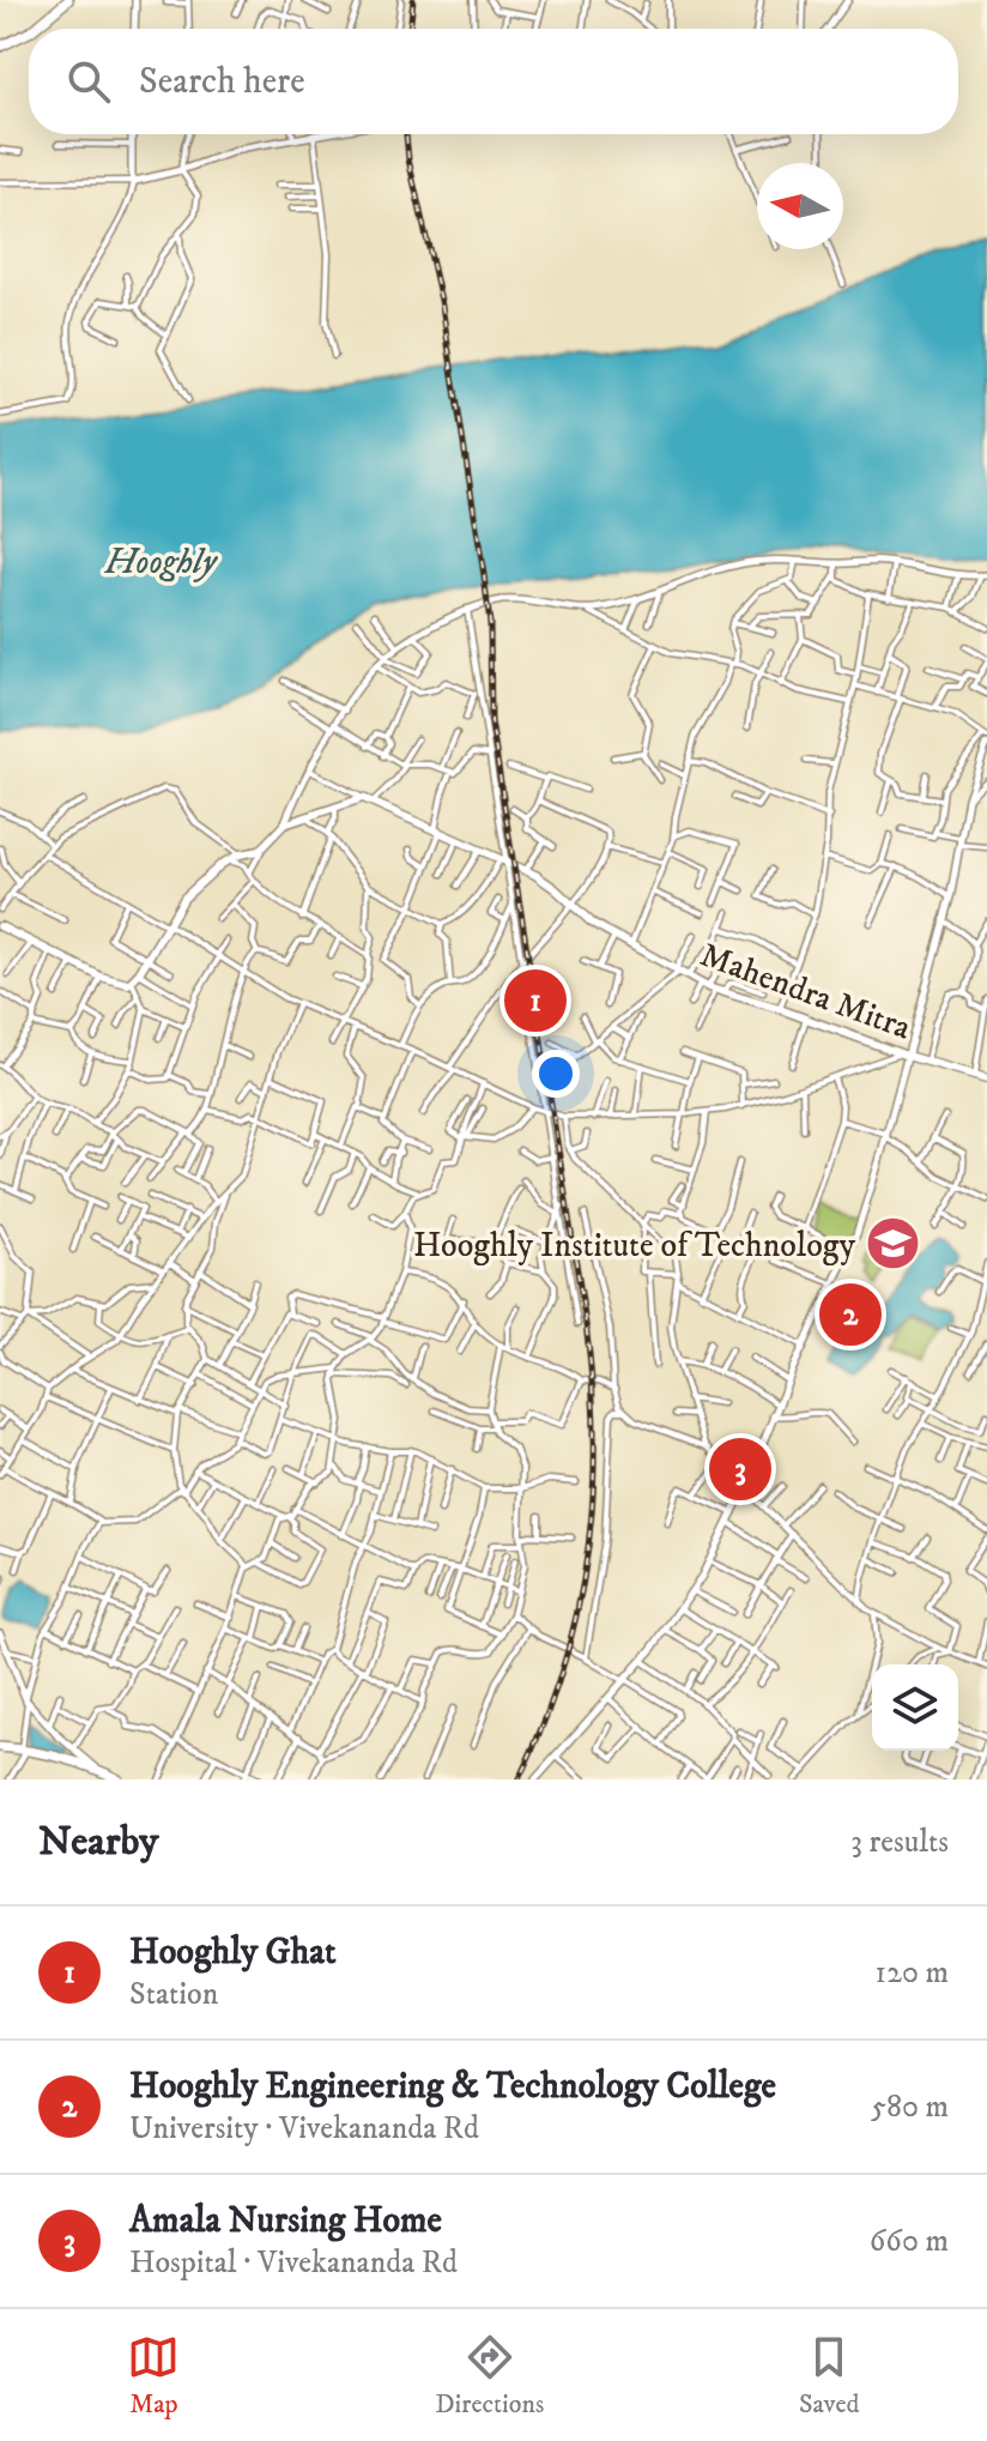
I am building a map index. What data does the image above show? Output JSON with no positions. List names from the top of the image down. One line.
{"streets":{"main road":["Mahendra Mitra"]},"water":["Hooghly"],"places":{"school or university":["Hooghly Institute of Technology"]},"north":"left","page":{"search":"Search here","pins":["1","2","3"],"heading":["Nearby","3 results"],"list":[{"mark":"1","name":"Hooghly Ghat","note":"Station","value":"120 m"},{"mark":"2","name":"Hooghly Engineering & Technology College","note":"University · Vivekananda Rd","value":"580 m"},{"mark":"3","name":"Amala Nursing Home","note":"Hospital · Vivekananda Rd","value":"660 m"}],"nav":["Map","Directions","Saved"]}}
